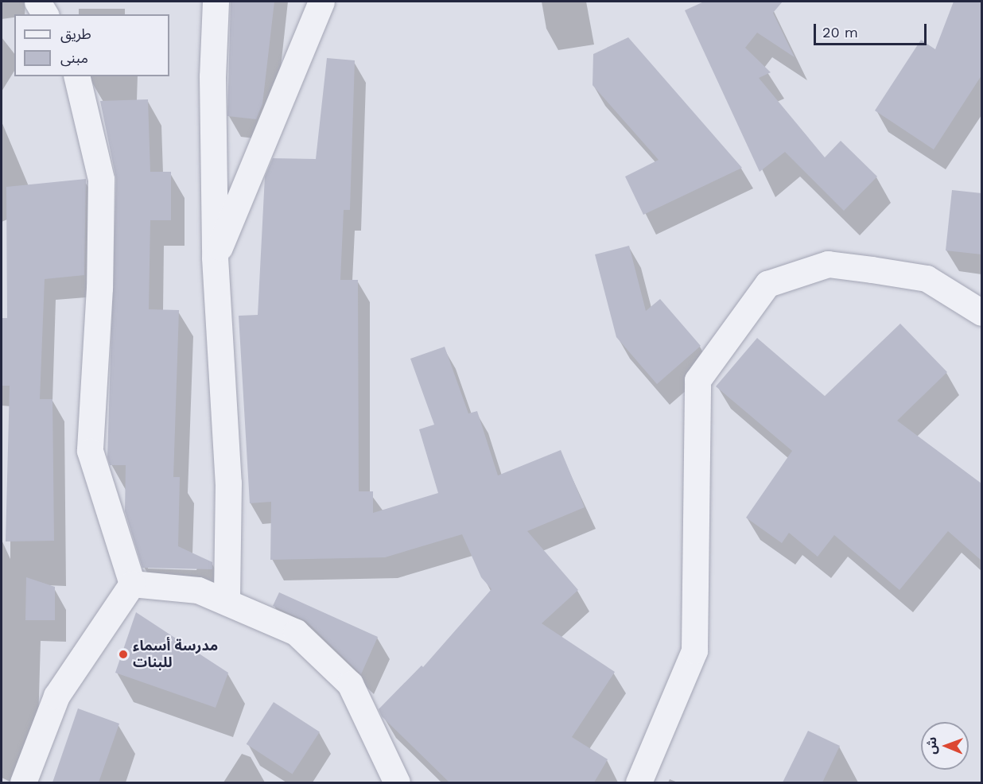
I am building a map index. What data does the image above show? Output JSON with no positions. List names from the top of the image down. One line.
{"places":["مدرسة أسماء للبنات"],"legend":["طريق","مبنى"],"scale_bar":"20 m","north":"left"}
